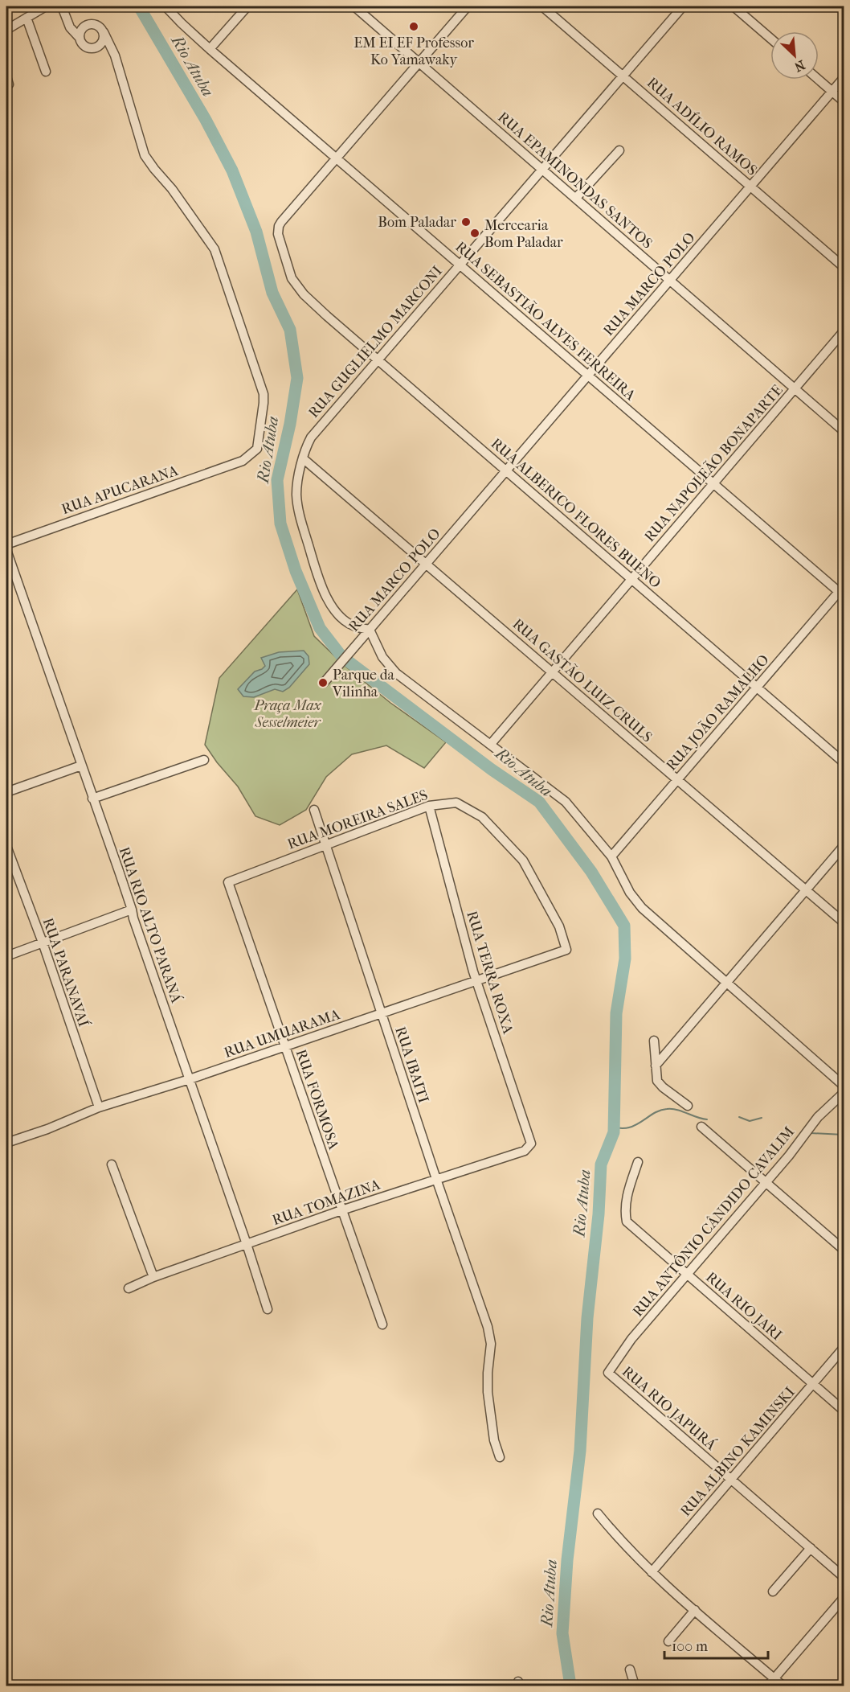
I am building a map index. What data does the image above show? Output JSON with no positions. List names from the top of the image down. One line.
{"streets":{"street":["RUA ADÍLIO RAMOS","RUA EPAMINONDAS SANTOS","RUA MARCO POLO","RUA SEBASTIÃO ALVES FERREIRA","RUA GUGLIELMO MARCONI","RUA NAPOLEÃO BONAPARTE","RUA APUCARANA","RUA ALBERICO FLORES BUENO","RUA GASTÃO LUIZ CRULS","RUA JOÃO RAMALHO","RUA MOREIRA SALES","RUA RIO ALTO PARANÁ","RUA PARANAVAÍ","RUA TERRA ROXA","RUA UMUARAMA","RUA IBAITI","RUA FORMOSA","RUA TOMAZINA","RUA ANTÔNIO CÂNDIDO CAVALIM","RUA RIO JARI","RUA RIO JAPURÁ","RUA ALBINO KAMINSKI"]},"crossings":[["RUA ADÍLIO RAMOS","RUA MARCO POLO"],["RUA ADÍLIO RAMOS","RUA GUGLIELMO MARCONI"],["RUA EPAMINONDAS SANTOS","RUA MARCO POLO"],["RUA EPAMINONDAS SANTOS","RUA GUGLIELMO MARCONI"],["RUA EPAMINONDAS SANTOS","RUA NAPOLEÃO BONAPARTE"],["RUA MARCO POLO","RUA SEBASTIÃO ALVES FERREIRA"],["RUA MARCO POLO","RUA GUGLIELMO MARCONI"],["RUA MARCO POLO","RUA ALBERICO FLORES BUENO"],["RUA MARCO POLO","RUA GASTÃO LUIZ CRULS"],["RUA SEBASTIÃO ALVES FERREIRA","RUA GUGLIELMO MARCONI"],["RUA SEBASTIÃO ALVES FERREIRA","RUA NAPOLEÃO BONAPARTE"],["RUA SEBASTIÃO ALVES FERREIRA","RUA ALBERICO FLORES BUENO"],["RUA SEBASTIÃO ALVES FERREIRA","RUA JOÃO RAMALHO"],["RUA GUGLIELMO MARCONI","RUA ALBERICO FLORES BUENO"],["RUA GUGLIELMO MARCONI","RUA GASTÃO LUIZ CRULS"],["RUA NAPOLEÃO BONAPARTE","RUA ALBERICO FLORES BUENO"],["RUA NAPOLEÃO BONAPARTE","RUA GASTÃO LUIZ CRULS"],["RUA ALBERICO FLORES BUENO","RUA JOÃO RAMALHO"],["RUA GASTÃO LUIZ CRULS","RUA JOÃO RAMALHO"],["RUA MOREIRA SALES","RUA TERRA ROXA"],["RUA MOREIRA SALES","RUA UMUARAMA"],["RUA MOREIRA SALES","RUA IBAITI"],["RUA MOREIRA SALES","RUA FORMOSA"],["RUA RIO ALTO PARANÁ","RUA UMUARAMA"],["RUA RIO ALTO PARANÁ","RUA TOMAZINA"],["RUA PARANAVAÍ","RUA UMUARAMA"],["RUA TERRA ROXA","RUA UMUARAMA"],["RUA TERRA ROXA","RUA TOMAZINA"],["RUA UMUARAMA","RUA IBAITI"],["RUA UMUARAMA","RUA FORMOSA"],["RUA IBAITI","RUA TOMAZINA"],["RUA FORMOSA","RUA TOMAZINA"],["RUA ANTÔNIO CÂNDIDO CAVALIM","RUA RIO JARI"],["RUA ANTÔNIO CÂNDIDO CAVALIM","RUA RIO JAPURÁ"],["RUA RIO JARI","RUA ALBINO KAMINSKI"],["RUA RIO JAPURÁ","RUA ALBINO KAMINSKI"]],"water":["Rio Atuba"],"parks":["Praça Max Sesselmeier"],"places":["EM EI EF Professor Ko Yamawaky","Bom Paladar","Mercearia Bom Paladar","Parque da Vilinha"],"scale_bar":"100 m","north":"bottom right"}
